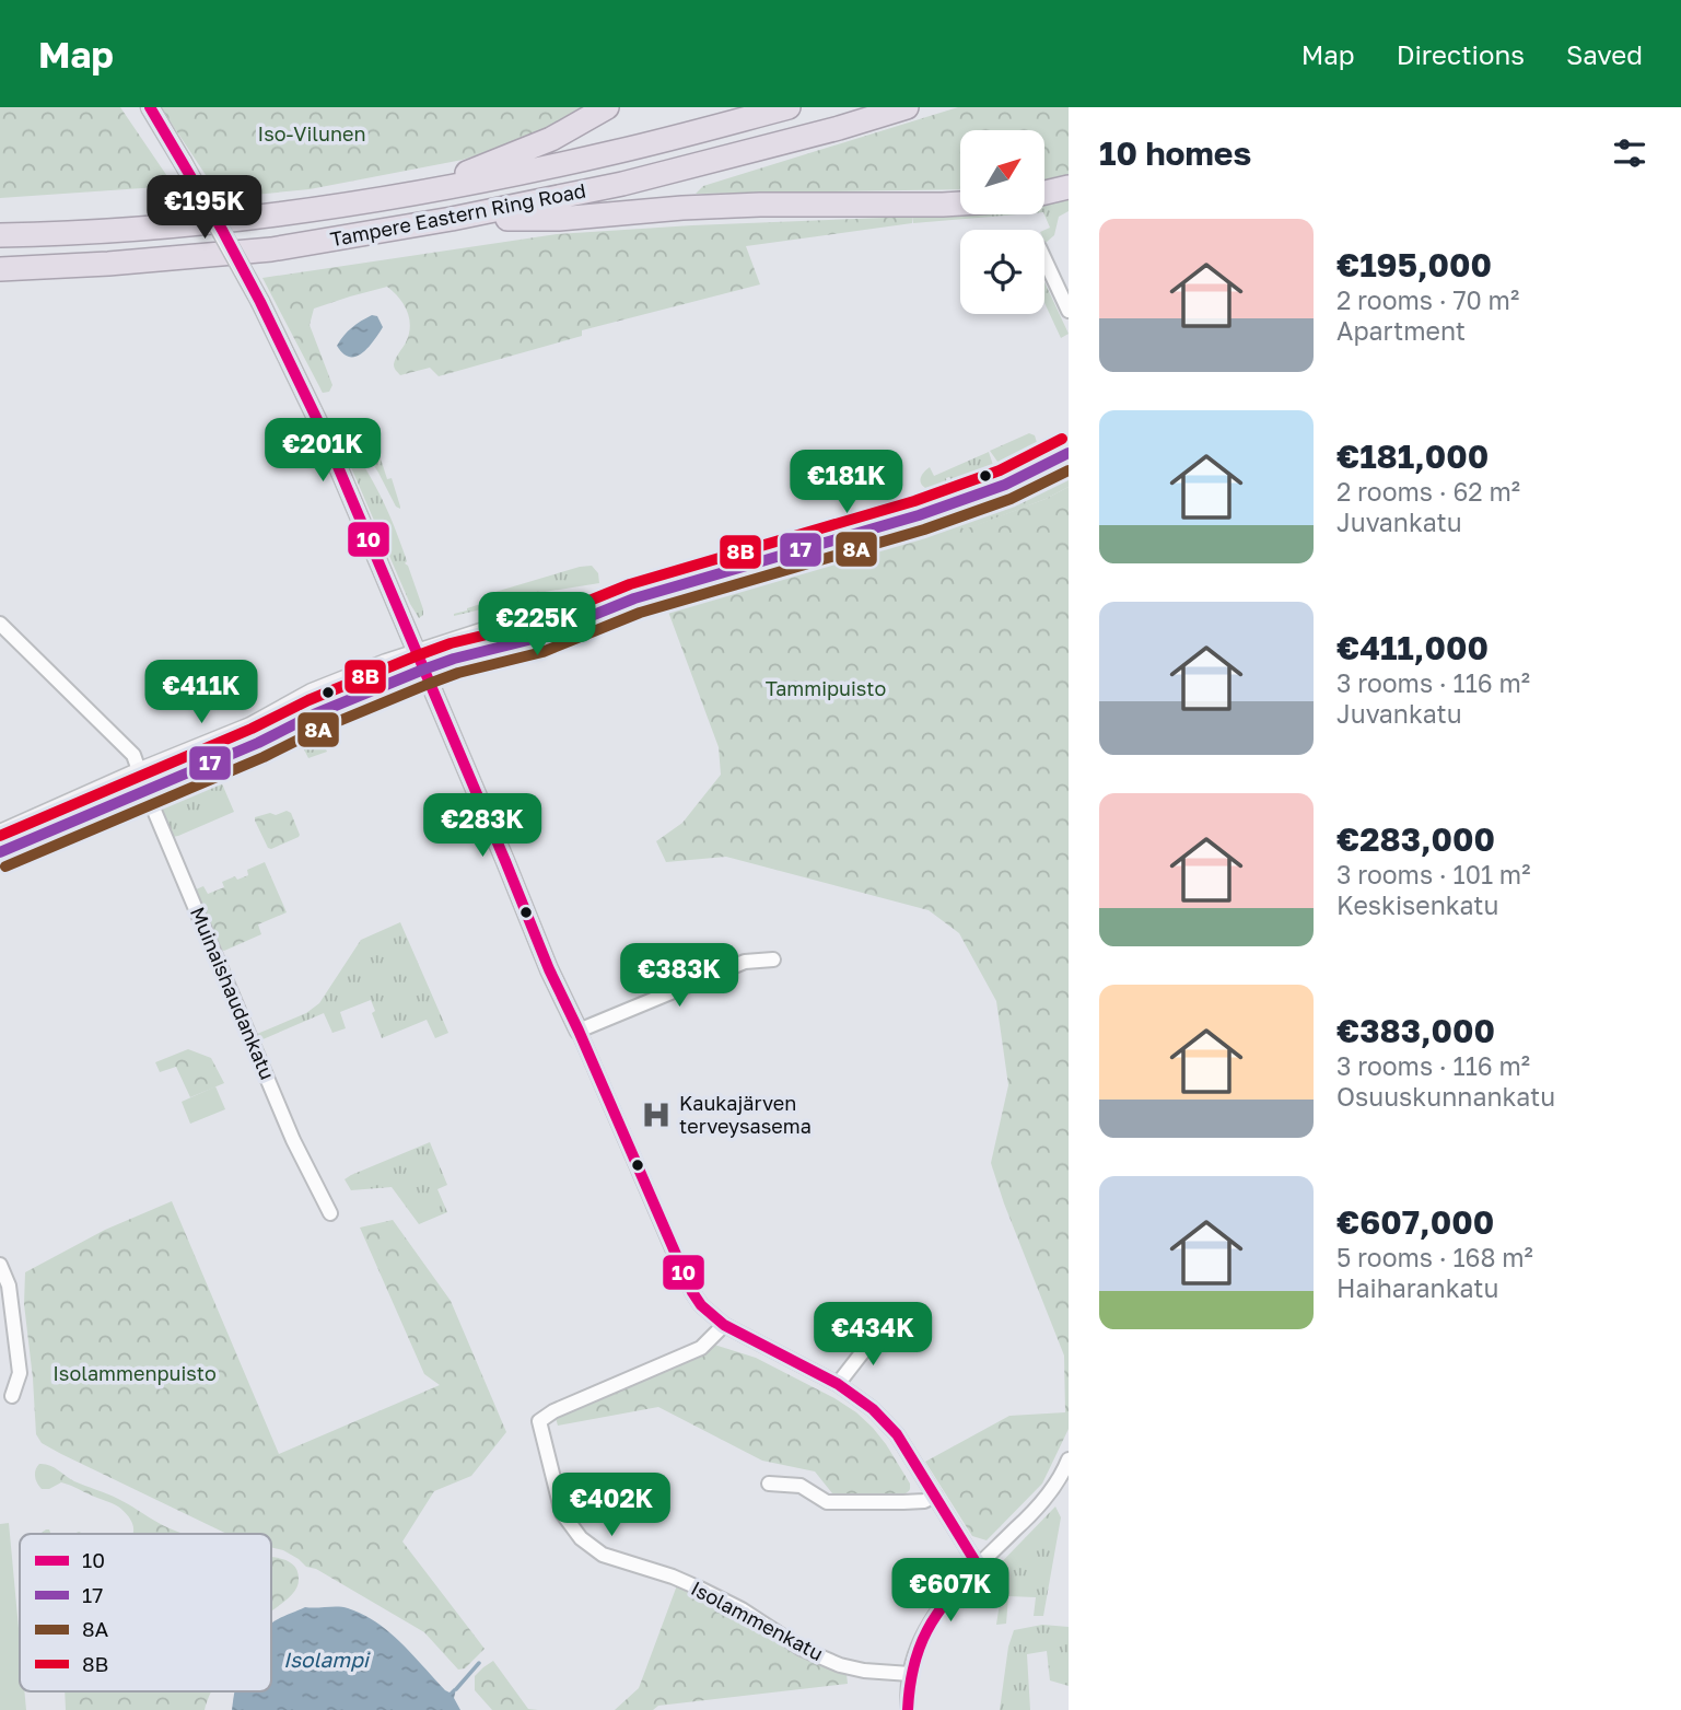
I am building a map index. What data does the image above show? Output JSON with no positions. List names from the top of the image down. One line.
{"streets":{"highway":["Tampere Eastern Ring Road"],"street":["Muinaishaudankatu","Isolammenkatu"]},"water":["Isolampi"],"parks":["Iso-Vilunen","Tammipuisto","Isolammenpuisto"],"places":{"hospital":["Kaukajärven terveysasema"]},"lines":["transit line 10","transit line 8B","transit line 17","transit line 8A"],"legend":["10","17","8A","8B"],"north":"top right","page":{"header":"Map","nav":["Map","Directions","Saved"],"heading":"10 homes","price":["€195K","€201K","€181K","€225K","€411K","€283K","€383K","€434K","€402K","€607K"],"list":[{"name":"€195,000","note":"2 rooms · 70 m² · Apartment"},{"name":"€181,000","note":"2 rooms · 62 m² · Juvankatu"},{"name":"€411,000","note":"3 rooms · 116 m² · Juvankatu"},{"name":"€283,000","note":"3 rooms · 101 m² · Keskisenkatu"},{"name":"€383,000","note":"3 rooms · 116 m² · Osuuskunnankatu"},{"name":"€607,000","note":"5 rooms · 168 m² · Haiharankatu"}]}}
